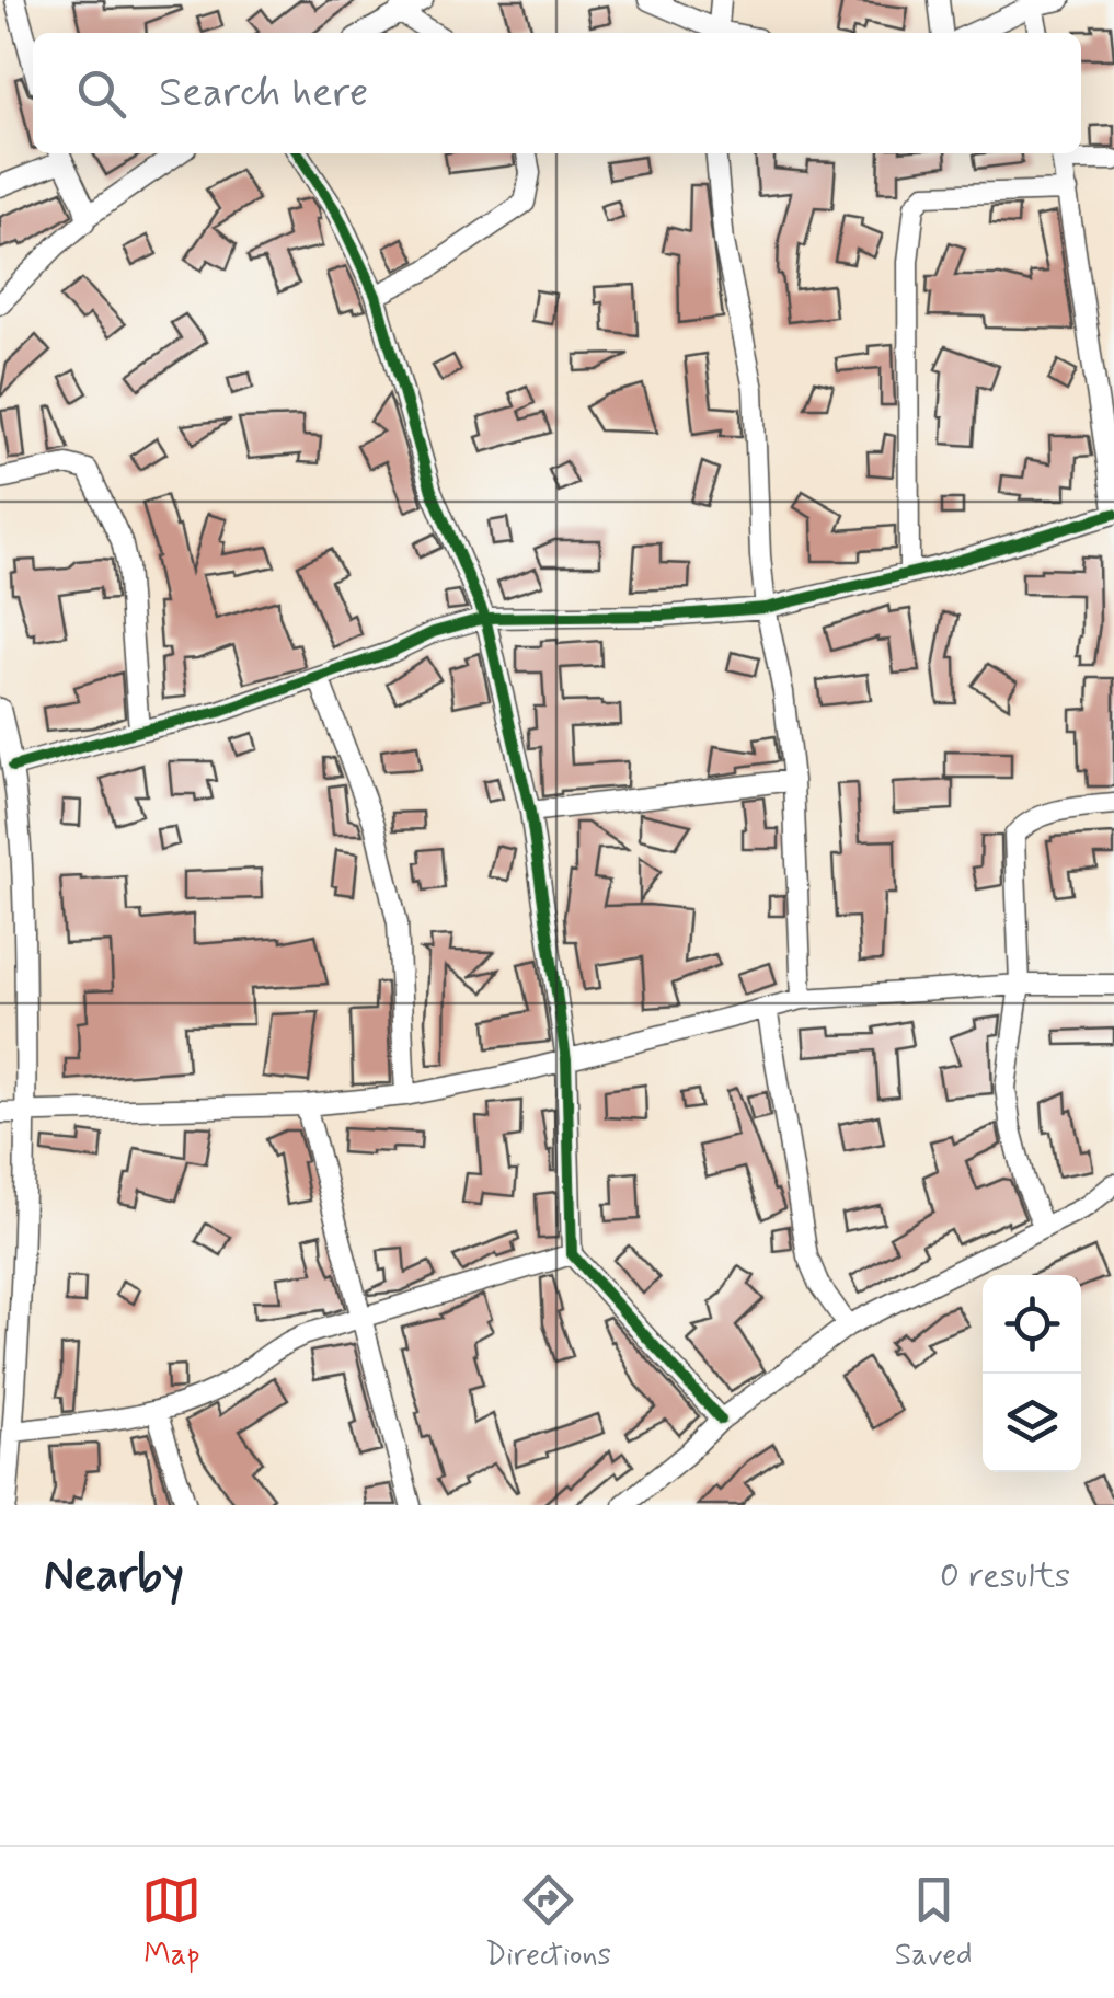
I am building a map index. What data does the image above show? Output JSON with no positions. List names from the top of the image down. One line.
{"page":{"search":"Search here","heading":["Nearby","0 results"],"nav":["Map","Directions","Saved"]}}
